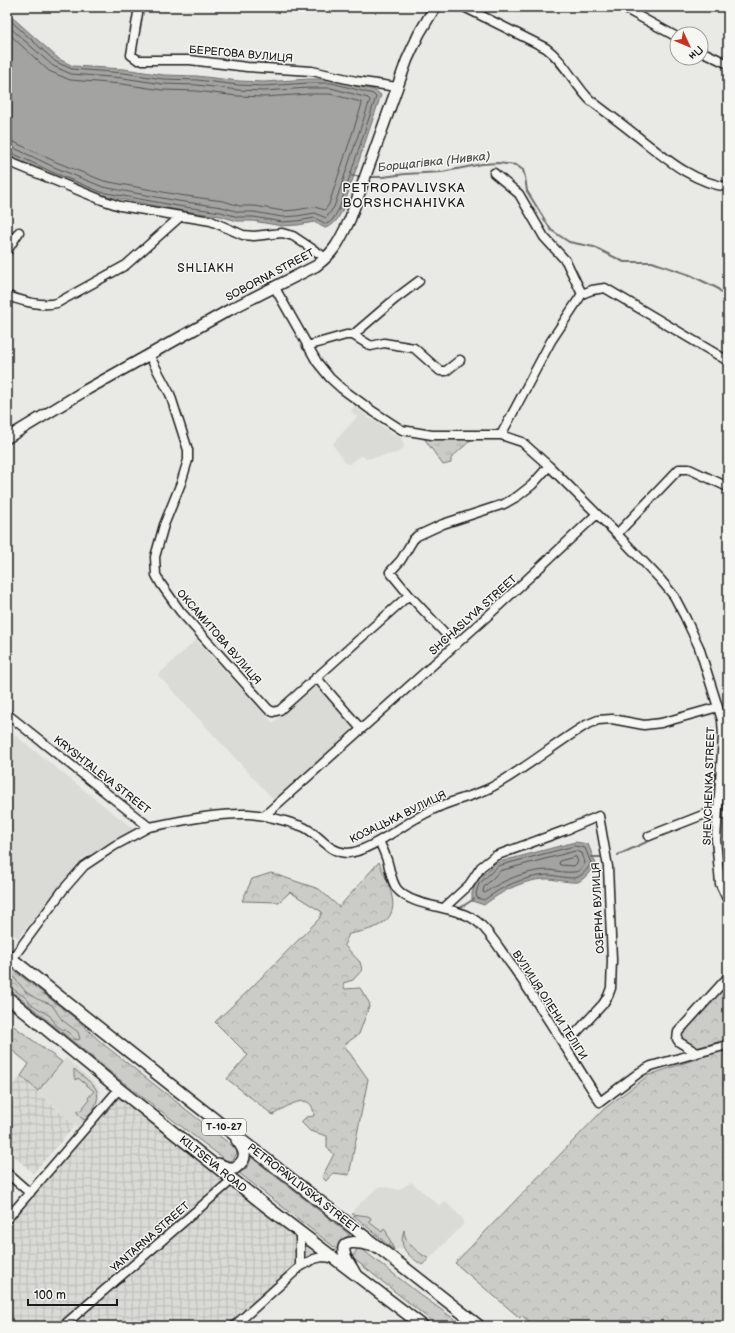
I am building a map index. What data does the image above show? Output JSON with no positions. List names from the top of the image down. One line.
{"streets":{"highway":["Т-10-27","KILTSEVA ROAD","PETROPAVLIVSKA STREET"],"main road":["SOBORNA STREET"],"street":["БЕРЕГОВА ВУЛИЦЯ","SHCHASLYVA STREET","ОКСАМИТОВА ВУЛИЦЯ","KRYSHTALEVA STREET","SHEVCHENKA STREET","КОЗАЦЬКА ВУЛИЦЯ","ОЗЕРНА ВУЛИЦЯ","ВУЛИЦЯ ОЛЕНИ ТЕЛІГИ","YANTARNA STREET"]},"crossings":[["БЕРЕГОВА ВУЛИЦЯ","SOBORNA STREET"],["SOBORNA STREET","ОКСАМИТОВА ВУЛИЦЯ"],["SOBORNA STREET","SHEVCHENKA STREET"],["SHCHASLYVA STREET","SHEVCHENKA STREET"],["SHCHASLYVA STREET","КОЗАЦЬКА ВУЛИЦЯ"],["KRYSHTALEVA STREET","КОЗАЦЬКА ВУЛИЦЯ"],["KRYSHTALEVA STREET","PETROPAVLIVSKA STREET"],["SHEVCHENKA STREET","КОЗАЦЬКА ВУЛИЦЯ"],["КОЗАЦЬКА ВУЛИЦЯ","ВУЛИЦЯ ОЛЕНИ ТЕЛІГИ"],["ОЗЕРНА ВУЛИЦЯ","ВУЛИЦЯ ОЛЕНИ ТЕЛІГИ"],["KILTSEVA ROAD","YANTARNA STREET"]],"districts":["PETROPAVLIVSKA BORSHCHAHIVKA","SHLIAKH"],"water":["Борщагівка (Нивка)"],"scale_bar":"100 m","north":"bottom right"}
